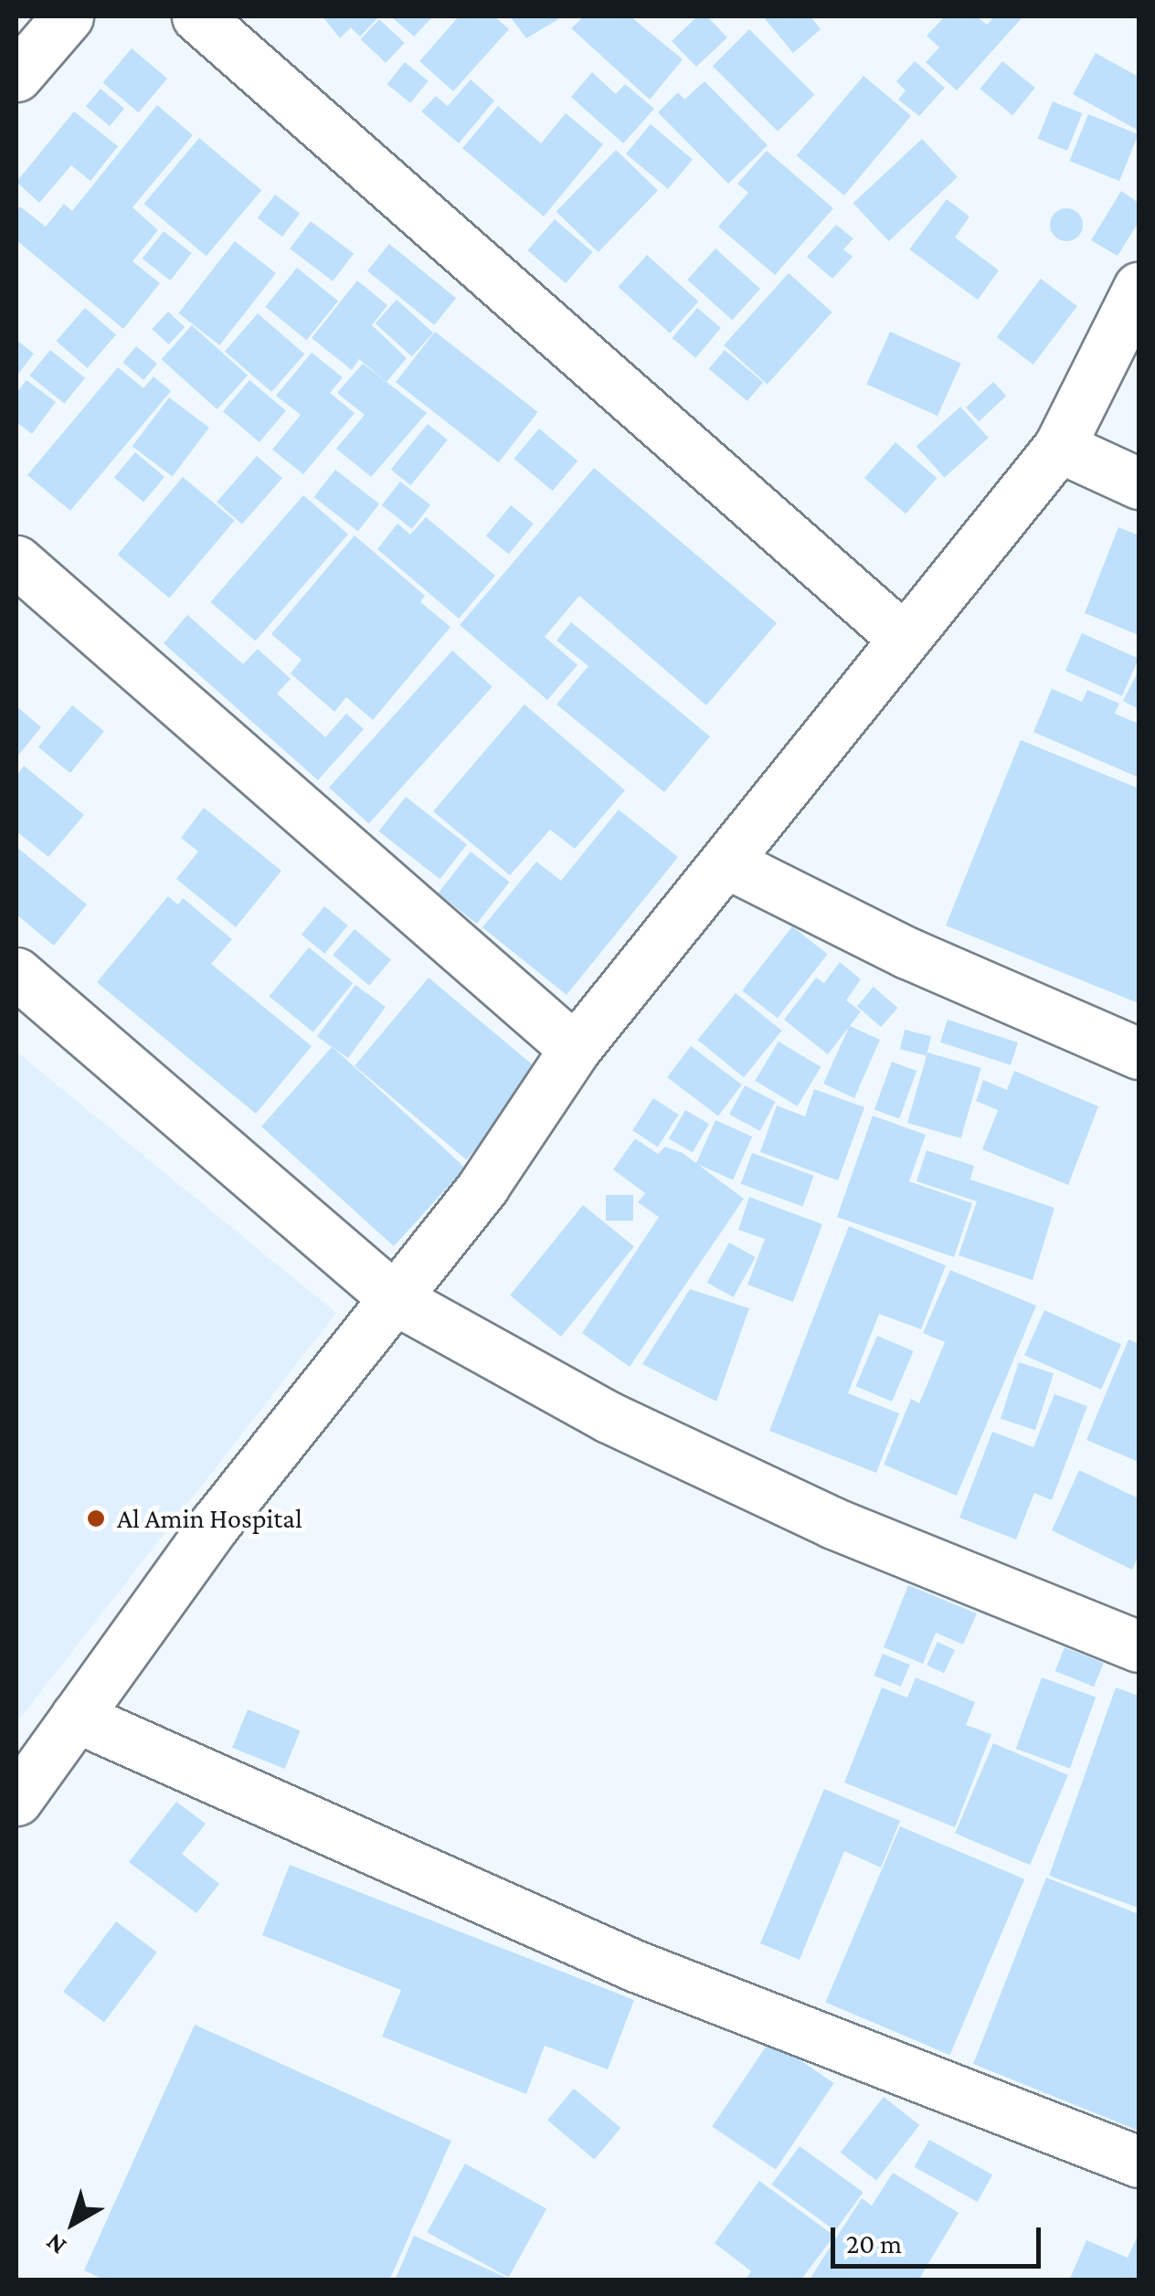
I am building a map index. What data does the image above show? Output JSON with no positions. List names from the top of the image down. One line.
{"places":["Al Amin Hospital"],"scale_bar":"20 m","north":"bottom left"}
